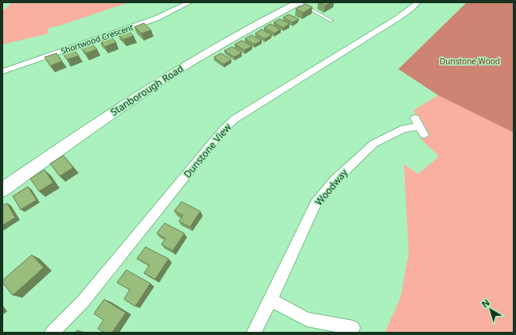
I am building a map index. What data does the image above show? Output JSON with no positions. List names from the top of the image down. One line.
{"streets":{"street":["Shortwood Crescent","Stanborough Road","Dunstone View","Woodway"]},"parks":["Dunstone Wood"],"north":"top left"}
